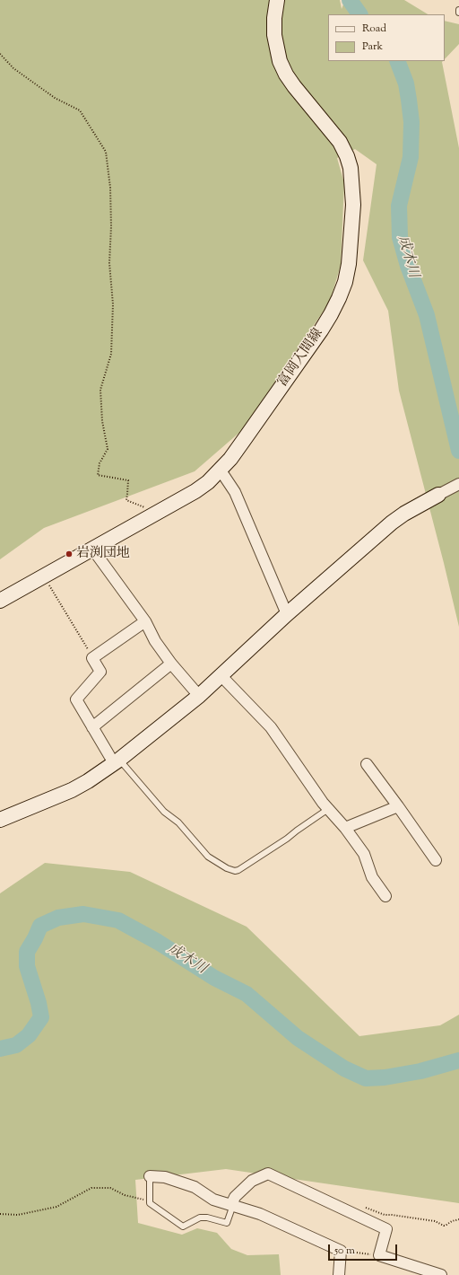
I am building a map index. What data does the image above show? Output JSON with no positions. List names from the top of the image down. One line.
{"streets":{"main road":["富岡入間線"]},"water":["成木川"],"places":["岩渕団地"],"legend":["Road","Park"],"scale_bar":"50 m"}
